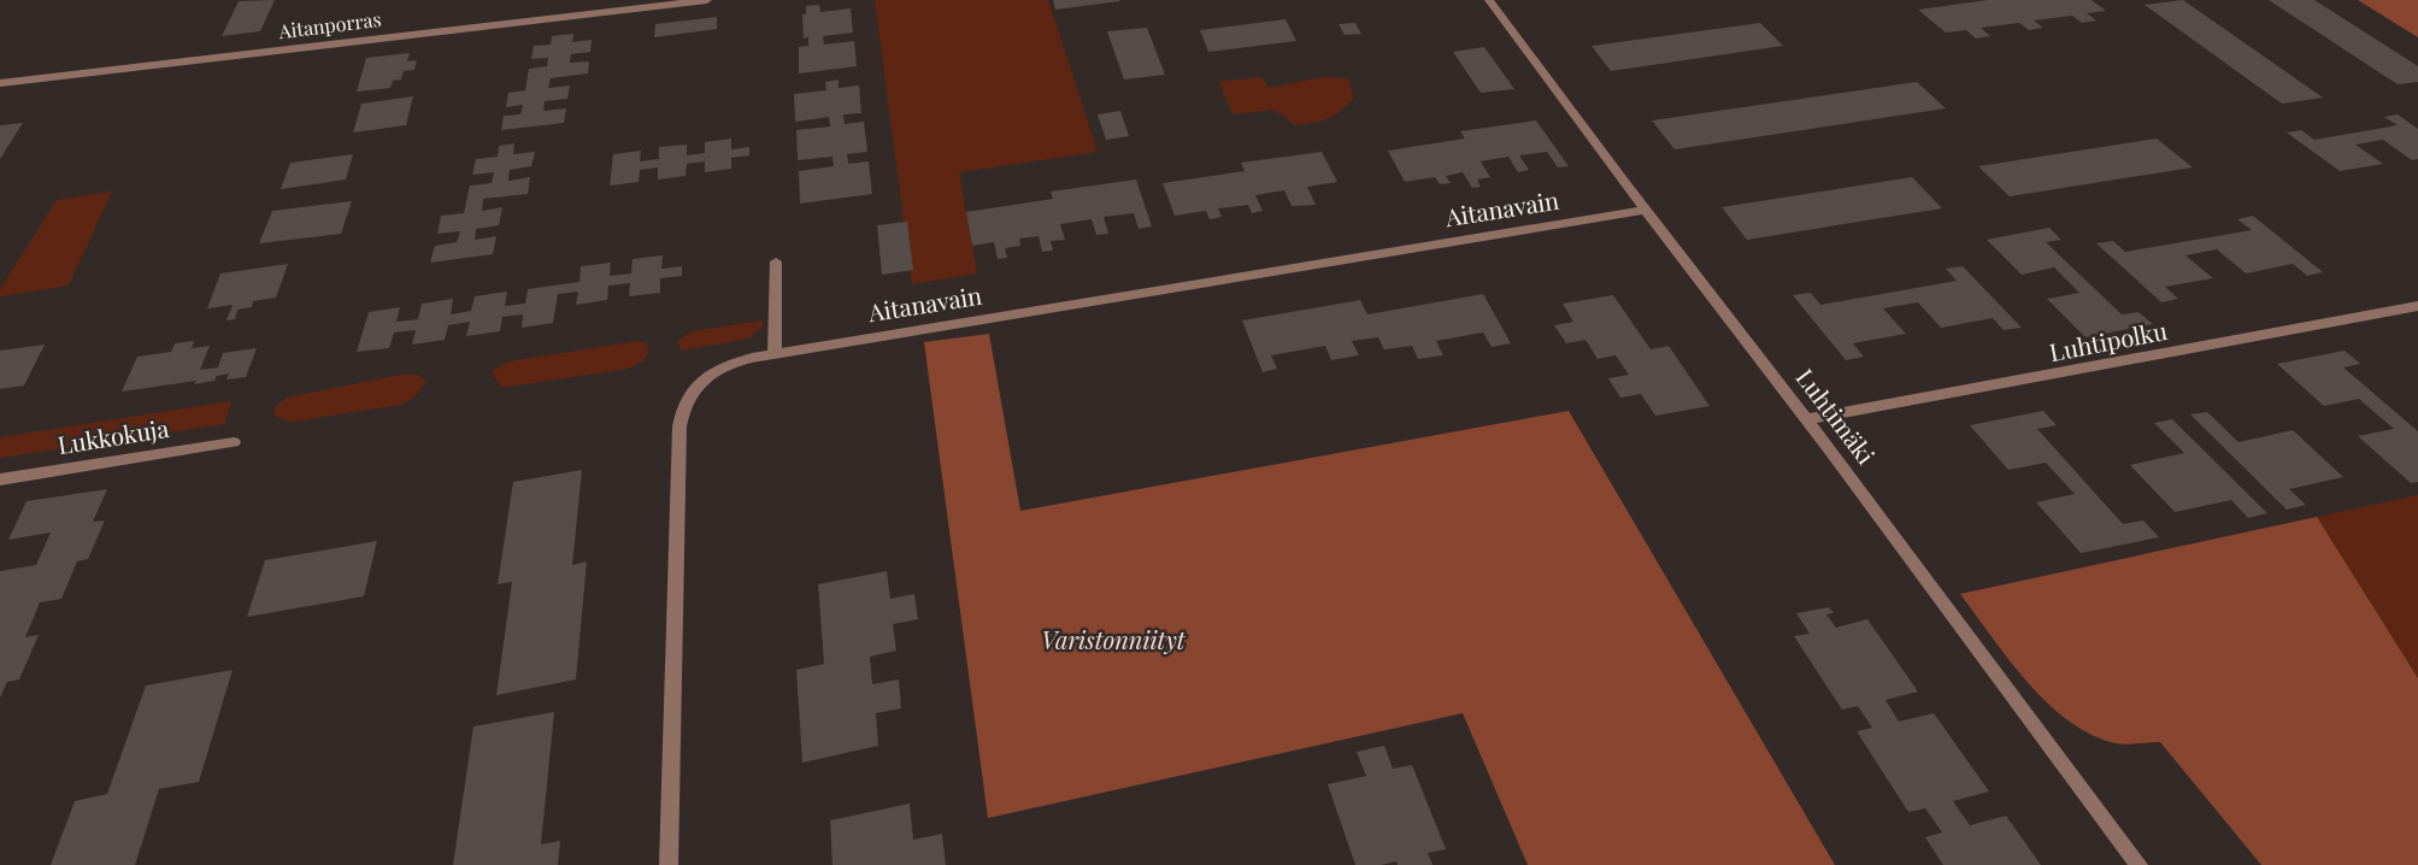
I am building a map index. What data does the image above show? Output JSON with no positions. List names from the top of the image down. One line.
{"streets":{"street":["Aitanporras","Aitanavain","Luhtipolku","Luhtimäki","Lukkokuja"]},"crossings":[["Aitanavain","Luhtimäki"],["Luhtipolku","Luhtimäki"]],"parks":["Varistonniityt"]}
